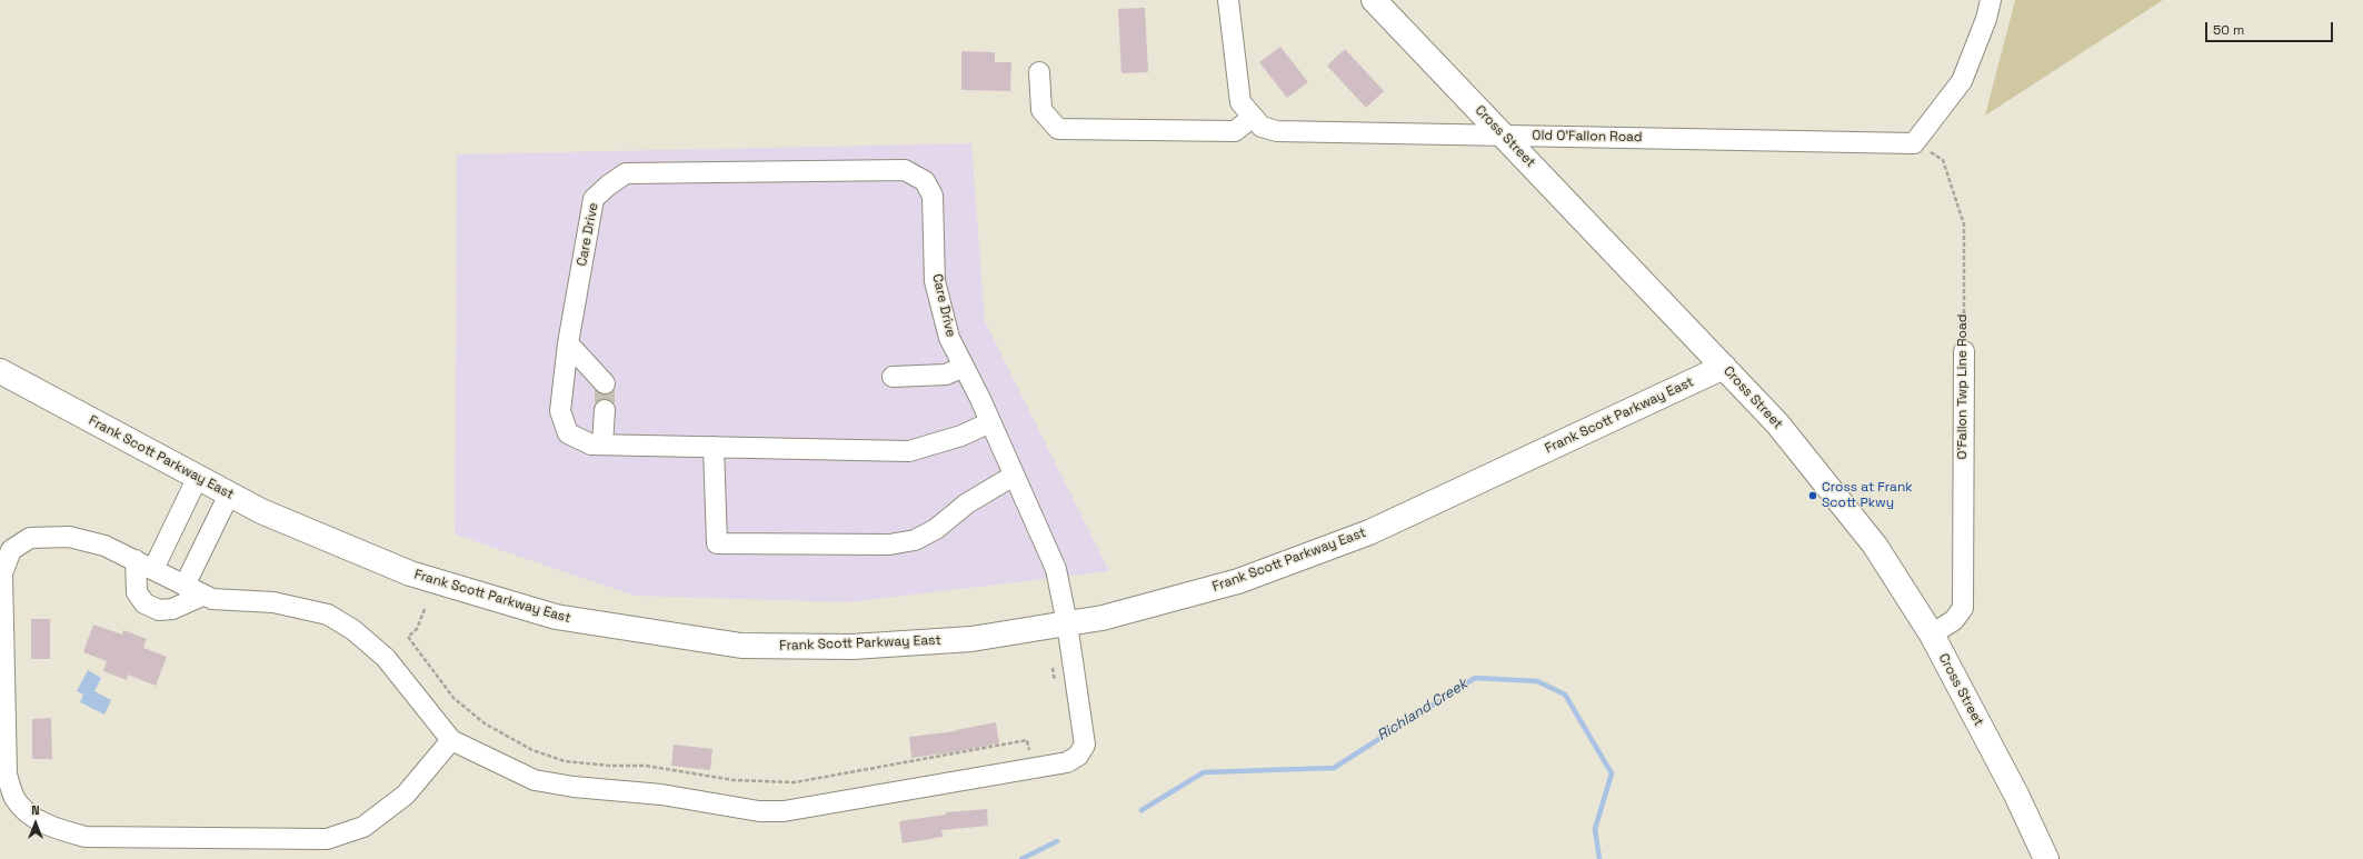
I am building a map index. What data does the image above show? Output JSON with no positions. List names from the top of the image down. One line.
{"streets":{"main road":["Cross Street","Frank Scott Parkway East"],"street":["Old O'Fallon Road","Care Drive","O'Fallon Twp Line Road"]},"crossings":[["Cross Street","Old O'Fallon Road"],["Cross Street","O'Fallon Twp Line Road"],["Cross Street","Frank Scott Parkway East"],["Old O'Fallon Road","O'Fallon Twp Line Road"],["Care Drive","Frank Scott Parkway East"]],"water":["Richland Creek"],"places":["Cross at Frank Scott Pkwy"],"scale_bar":"50 m","north":"top"}
